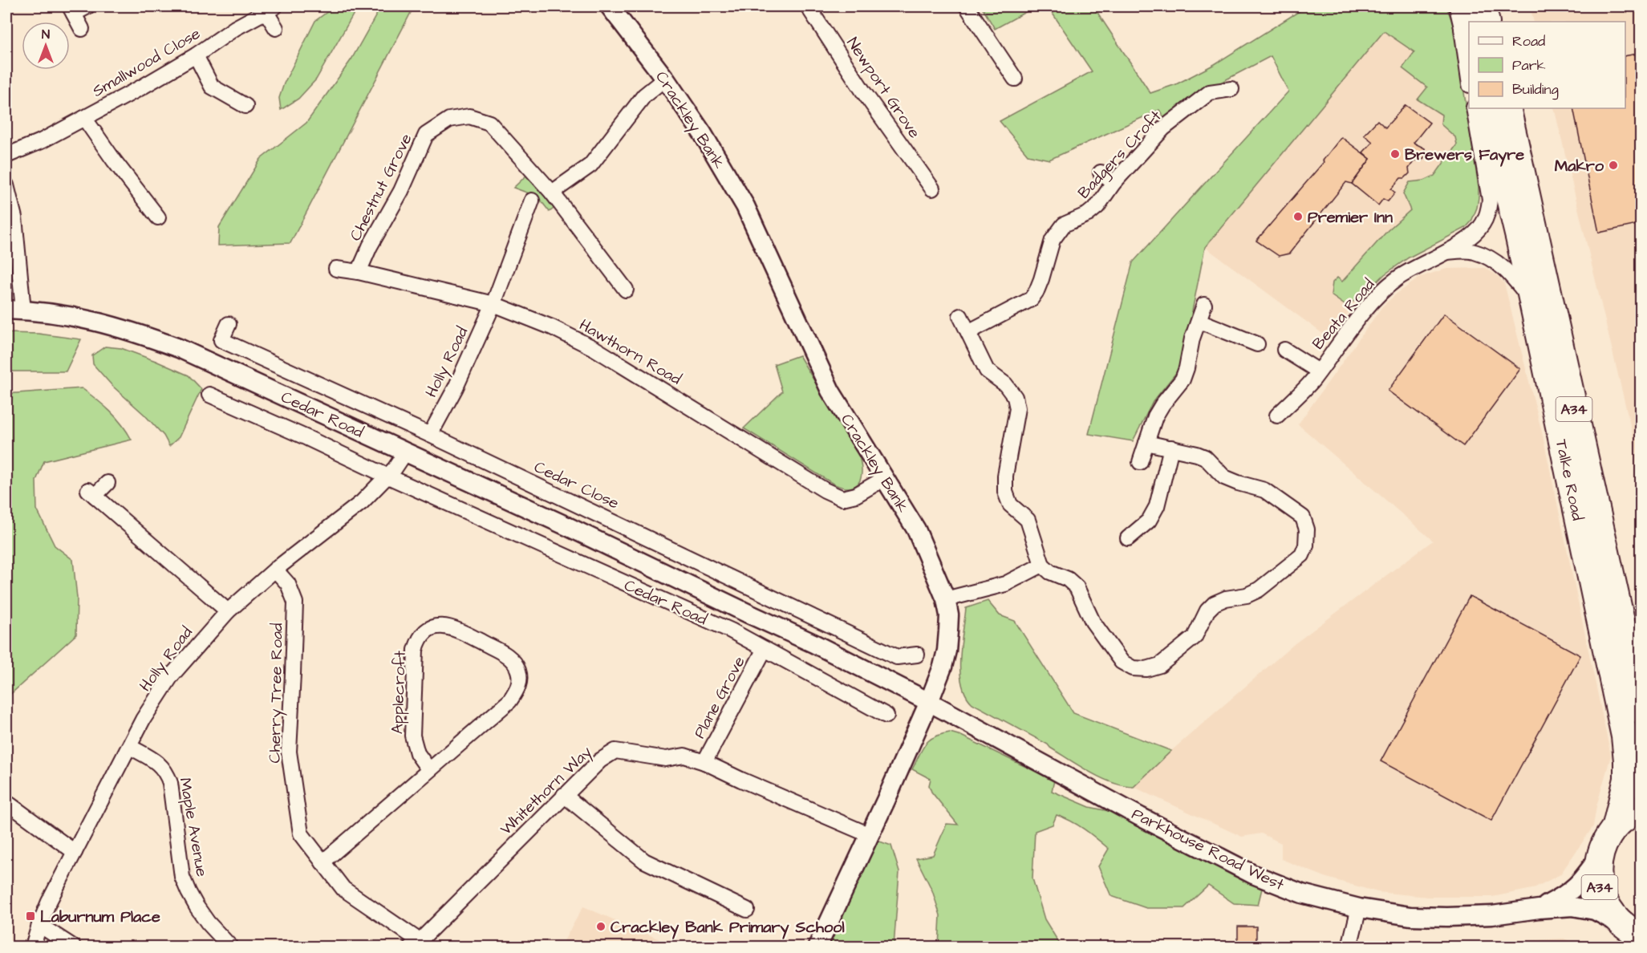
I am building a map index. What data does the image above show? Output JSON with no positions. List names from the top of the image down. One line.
{"streets":{"highway":["A34","Talke Road"],"street":["Smallwood Close","Newport Grove","Crackley Bank","Badgers Croft","Chestnut Grove","Beata Road","Hawthorn Road","Holly Road","Cedar Road","Cedar Close","Applecroft","Cherry Tree Road","Plane Grove","Whitethorn Way","Maple Avenue","Parkhouse Road West"]},"crossings":[["Crackley Bank","Hawthorn Road"],["Crackley Bank","Cedar Road"],["Crackley Bank","Whitethorn Way"],["Crackley Bank","Parkhouse Road West"],["Chestnut Grove","Hawthorn Road"],["Beata Road","Talke Road"],["Hawthorn Road","Holly Road"],["Holly Road","Cedar Road"],["Holly Road","Cedar Close"],["Holly Road","Cherry Tree Road"],["Holly Road","Maple Avenue"],["A34","Talke Road"],["A34","Parkhouse Road West"],["Cedar Road","Cedar Close"],["Cedar Road","Plane Grove"],["Cedar Road","Parkhouse Road West"],["Applecroft","Cherry Tree Road"],["Cherry Tree Road","Whitethorn Way"],["Plane Grove","Whitethorn Way"]],"places":{"other":["Brewers Fayre","Makro","Premier Inn","Crackley Bank Primary School"],"transit":["Laburnum Place"]},"legend":["Road","Park","Building"],"north":"top"}
